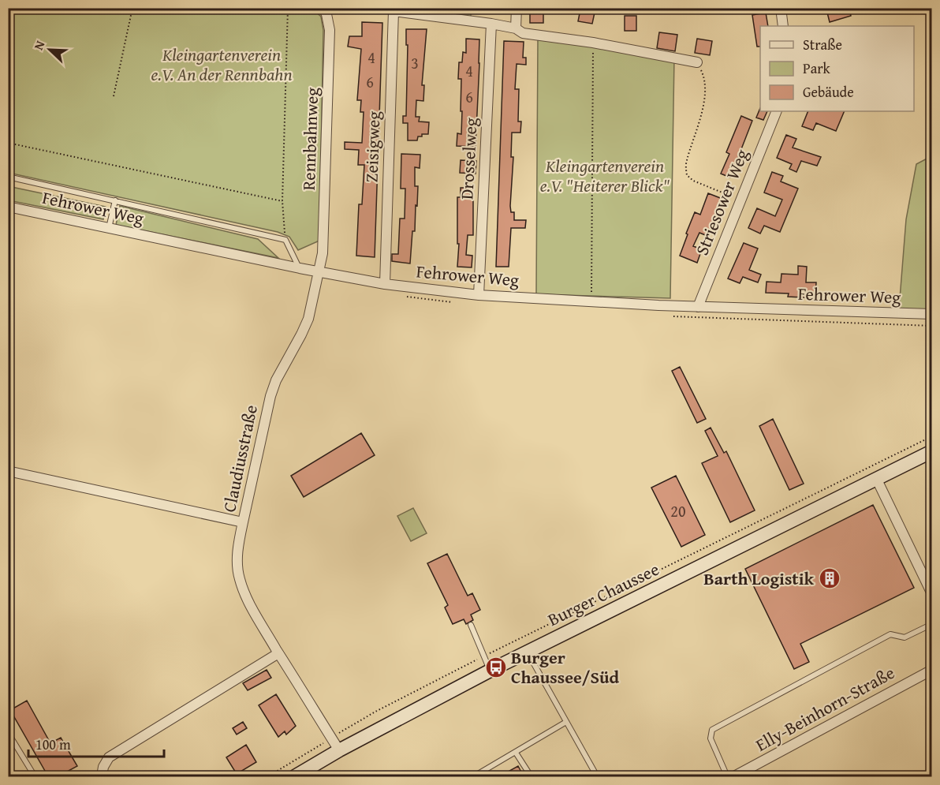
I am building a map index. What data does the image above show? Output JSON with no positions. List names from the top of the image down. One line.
{"streets":{"main road":["Burger Chaussee"],"street":["Rennbahnweg","Zeisigweg","Drosselweg","Striesower Weg","Fehrower Weg","Claudiusstraße","Elly-Beinhorn-Straße"]},"crossings":[["Rennbahnweg","Fehrower Weg"],["Rennbahnweg","Claudiusstraße"],["Zeisigweg","Fehrower Weg"],["Drosselweg","Fehrower Weg"],["Striesower Weg","Fehrower Weg"],["Fehrower Weg","Claudiusstraße"],["Claudiusstraße","Burger Chaussee"]],"parks":["Kleingartenverein e.V. An der Rennbahn","Kleingartenverein e.V. \"Heiterer Blick\""],"places":{"building":["Barth Logistik"],"bus stop":["Burger Chaussee/Süd"]},"house_numbers":["4","3","4","6","6","20"],"legend":["Straße","Park","Gebäude"],"scale_bar":"100 m","north":"top left"}
